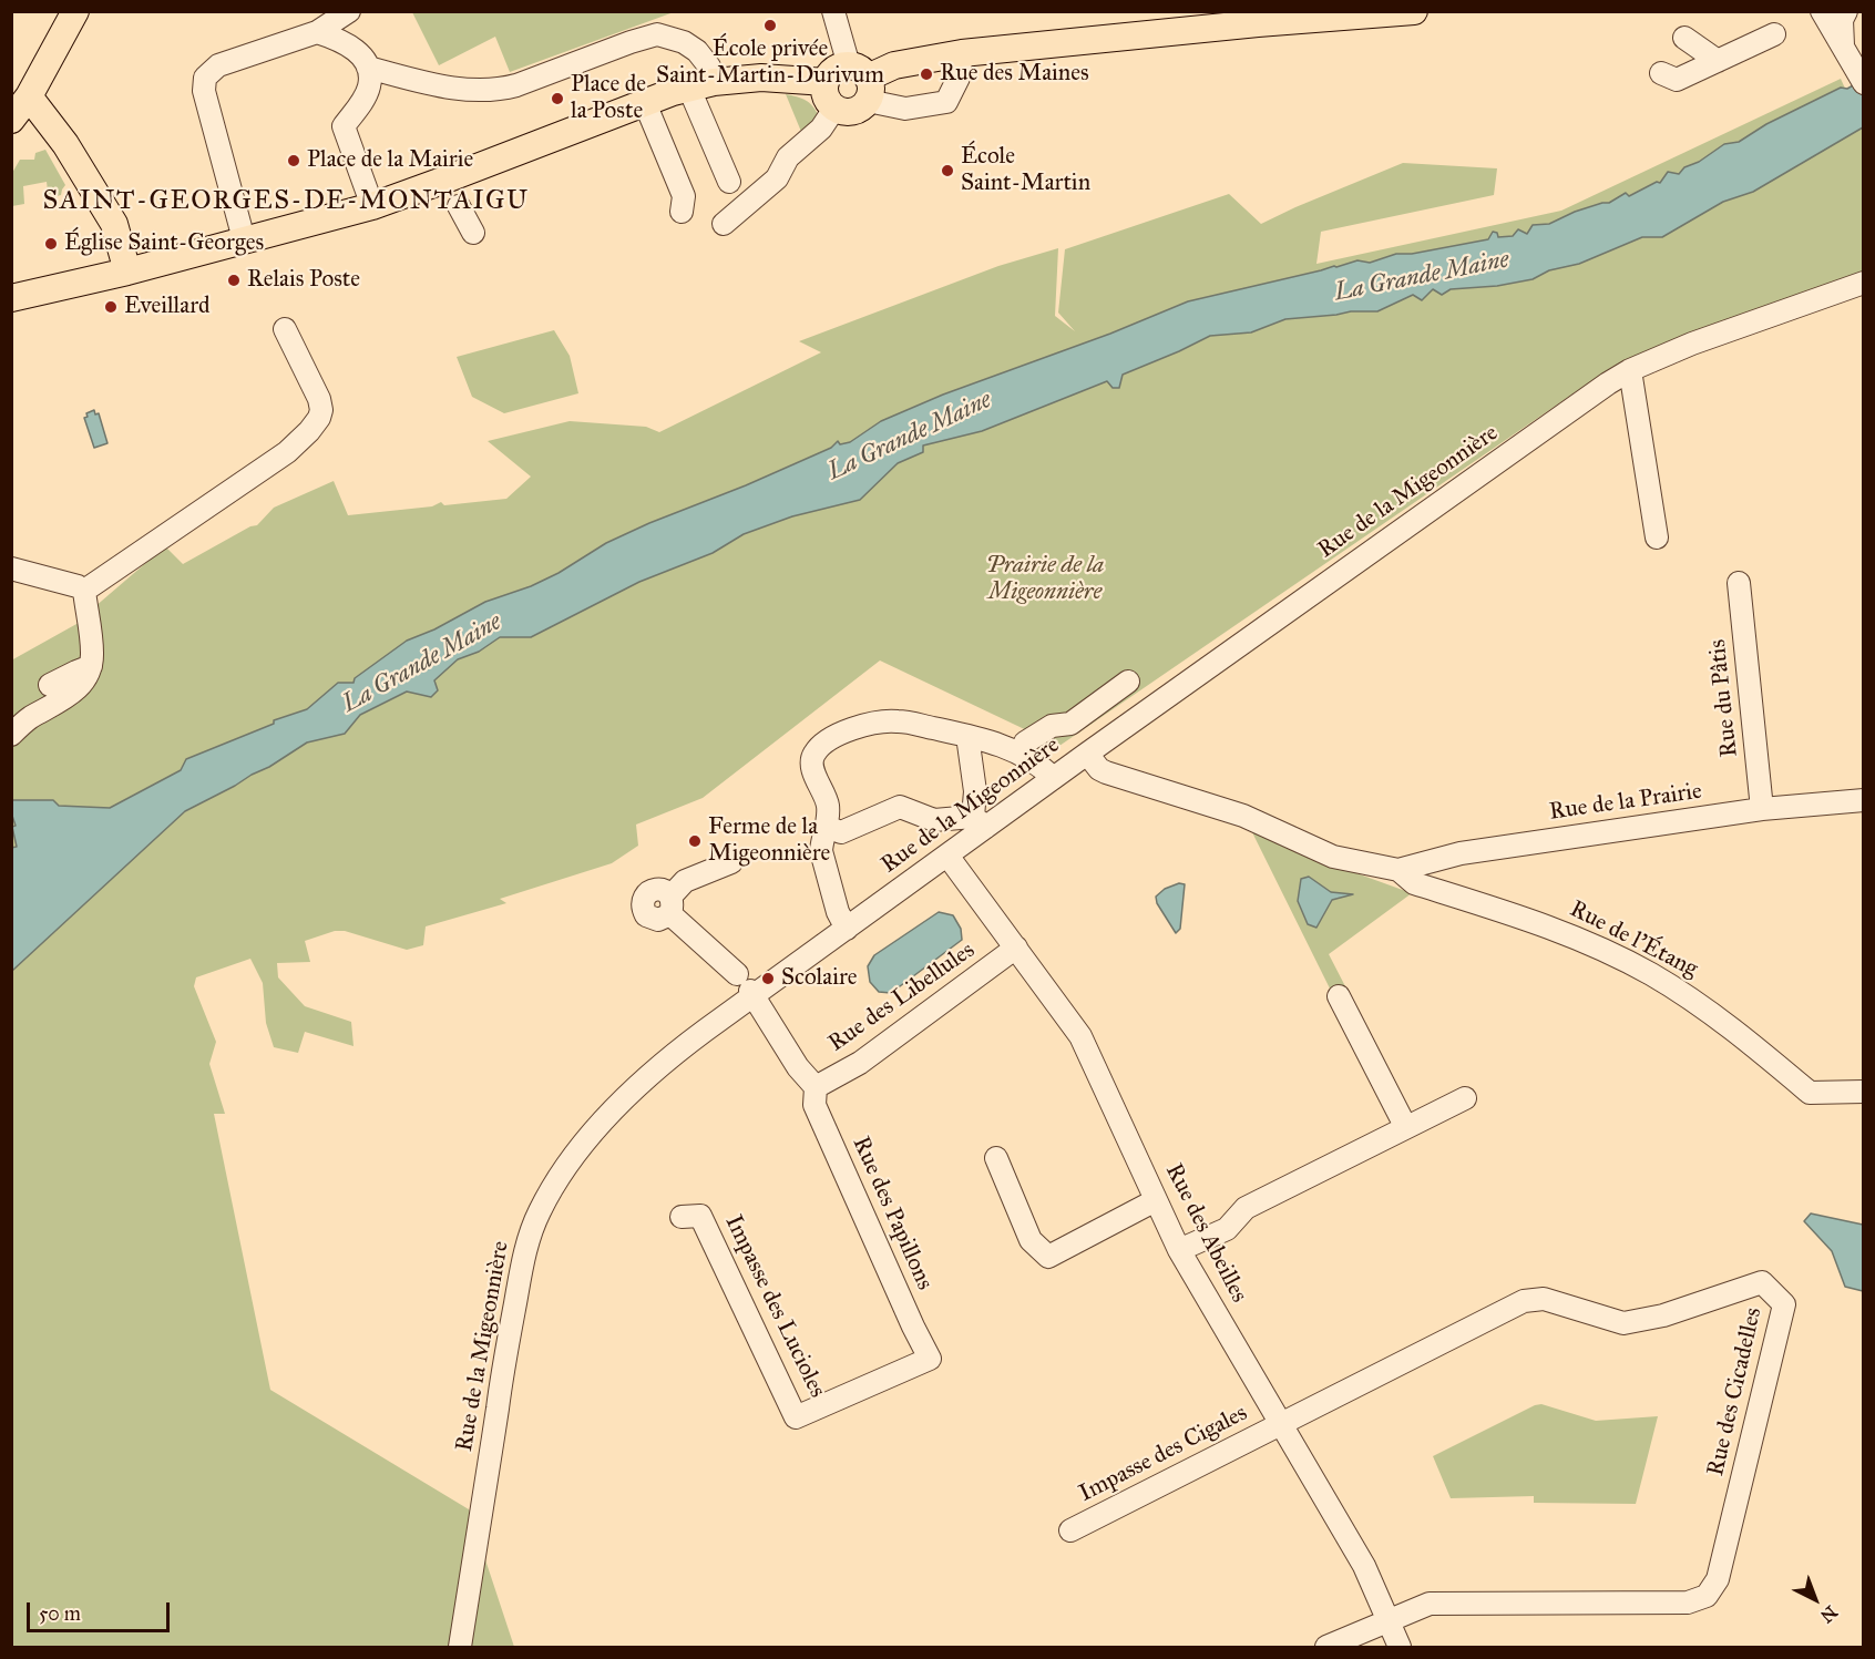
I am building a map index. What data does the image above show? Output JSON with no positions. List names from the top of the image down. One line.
{"streets":{"street":["Rue de la Migeonnière","Rue du Pâtis","Rue de la Prairie","Rue de l'Étang","Rue des Libellules","Rue des Papillons","Rue des Abeilles","Impasse des Lucioles","Rue des Cicadelles","Impasse des Cigales"]},"crossings":[["Rue de la Migeonnière","Rue des Abeilles"],["Rue du Pâtis","Rue de la Prairie"],["Rue de la Prairie","Rue de l'Étang"],["Rue des Libellules","Rue des Papillons"],["Rue des Libellules","Rue des Abeilles"],["Rue des Papillons","Impasse des Lucioles"],["Rue des Abeilles","Rue des Cicadelles"],["Rue des Abeilles","Impasse des Cigales"],["Rue des Cicadelles","Impasse des Cigales"]],"districts":["SAINT-GEORGES-DE-MONTAIGU"],"water":["La Grande Maine"],"parks":["Prairie de la Migeonnière"],"places":["École privée Saint-Martin-Durivum","Rue des Maines","Place de la Poste","Place de la Mairie","École Saint-Martin","Église Saint-Georges","Relais Poste","Eveillard","Ferme de la Migeonnière","Scolaire"],"scale_bar":"50 m","north":"bottom right"}
